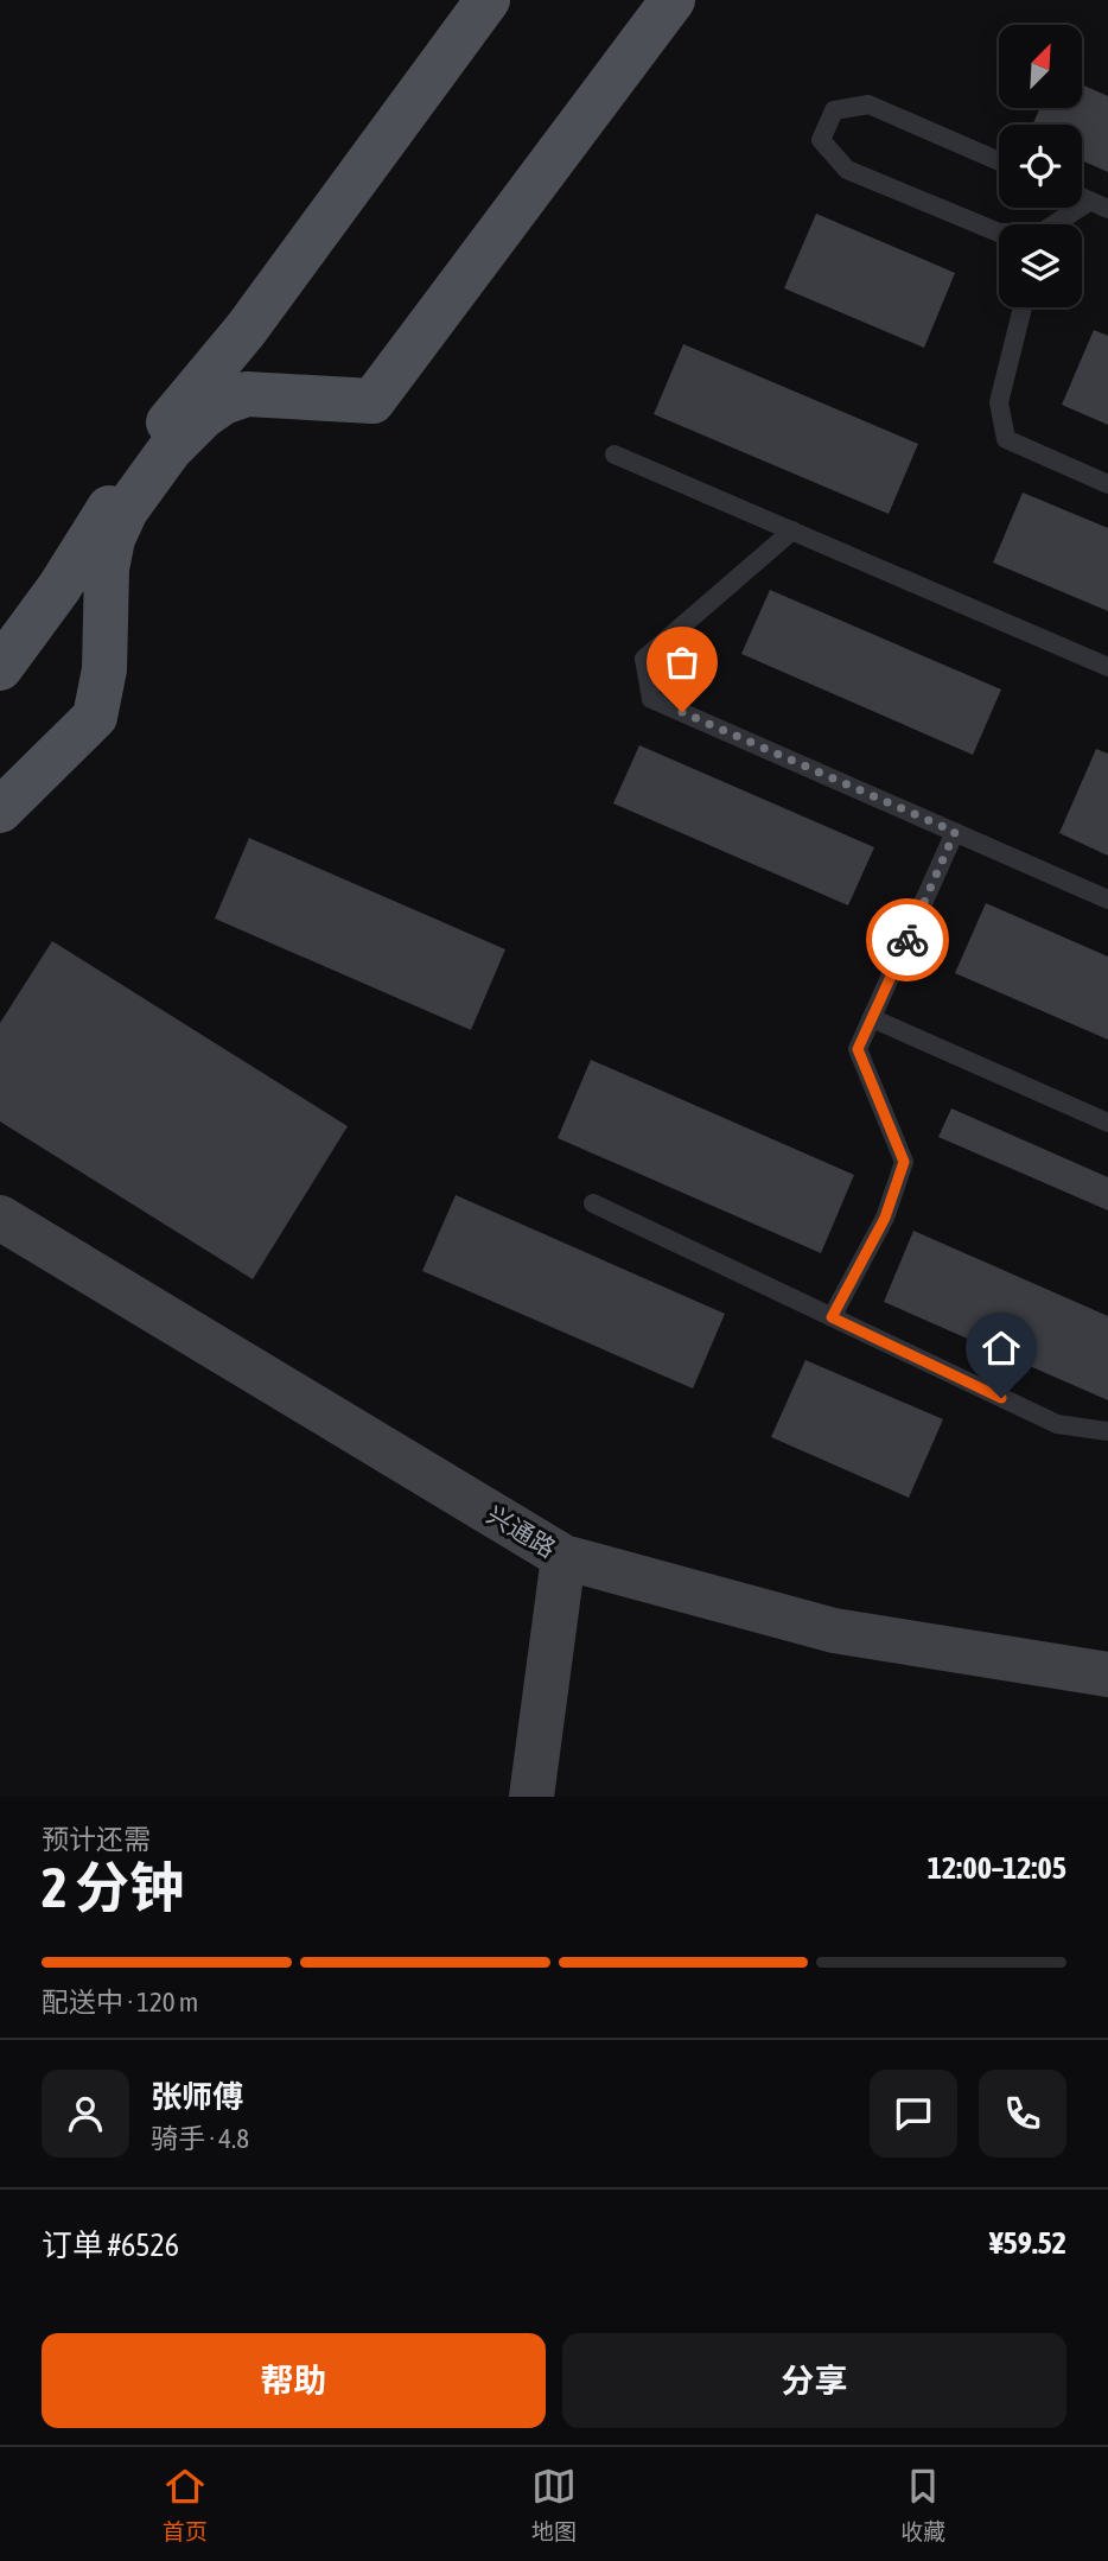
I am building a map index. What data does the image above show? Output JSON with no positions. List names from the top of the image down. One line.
{"streets":{"street":["兴通路"]},"north":"top right","page":{"heading":["2 分钟","预计还需","12:00–12:05"],"panel":["张师傅","骑手 · 4.8","订单 #6526","¥59.52"],"bar":"配送中 · 120 m","buttons":["帮助","分享"],"tabs":["首页","地图","收藏"]}}
